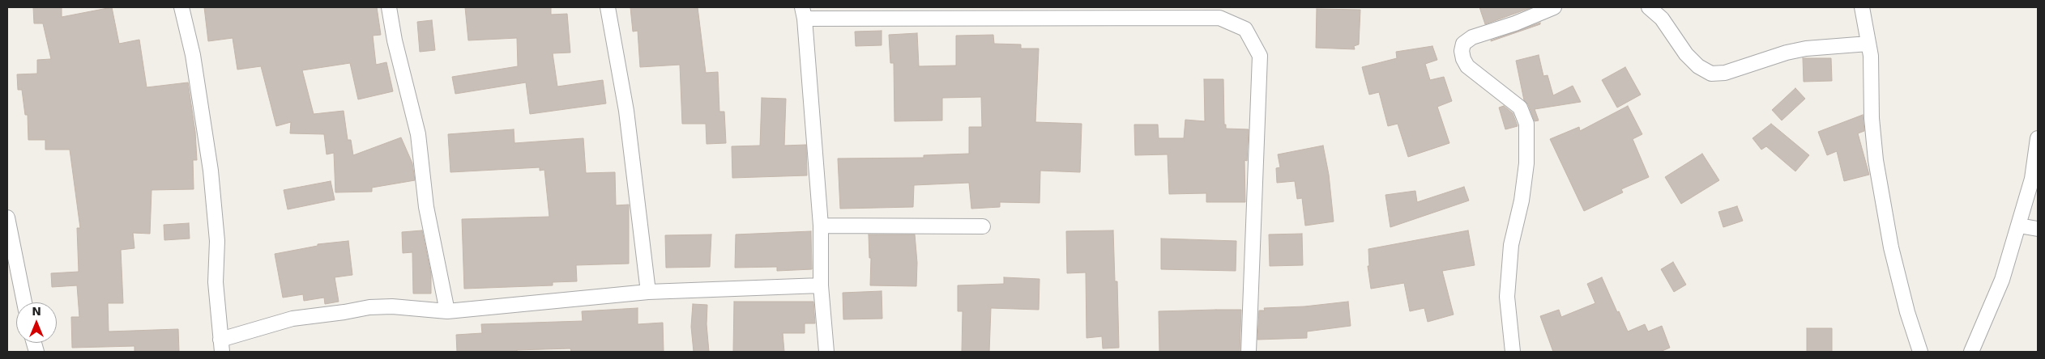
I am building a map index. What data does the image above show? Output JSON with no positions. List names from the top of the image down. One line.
{"north":"top"}
